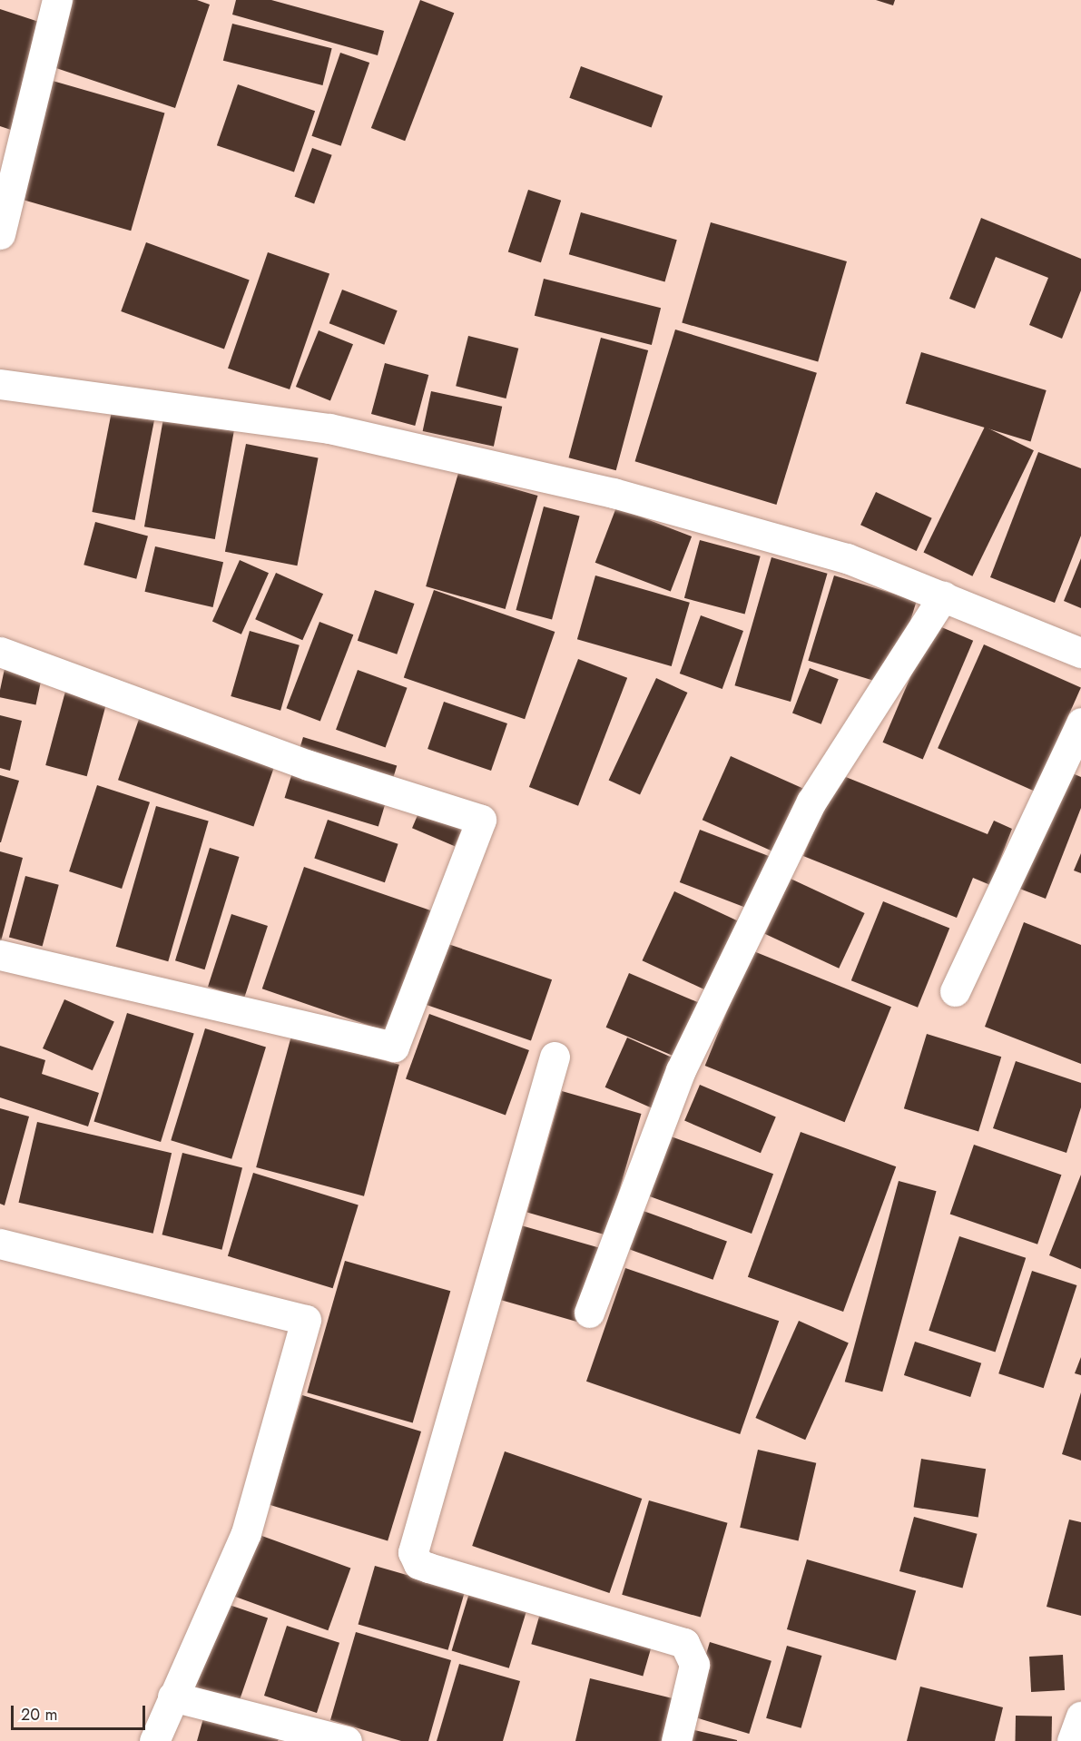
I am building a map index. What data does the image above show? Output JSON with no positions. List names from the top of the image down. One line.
{"scale_bar":"20 m"}
